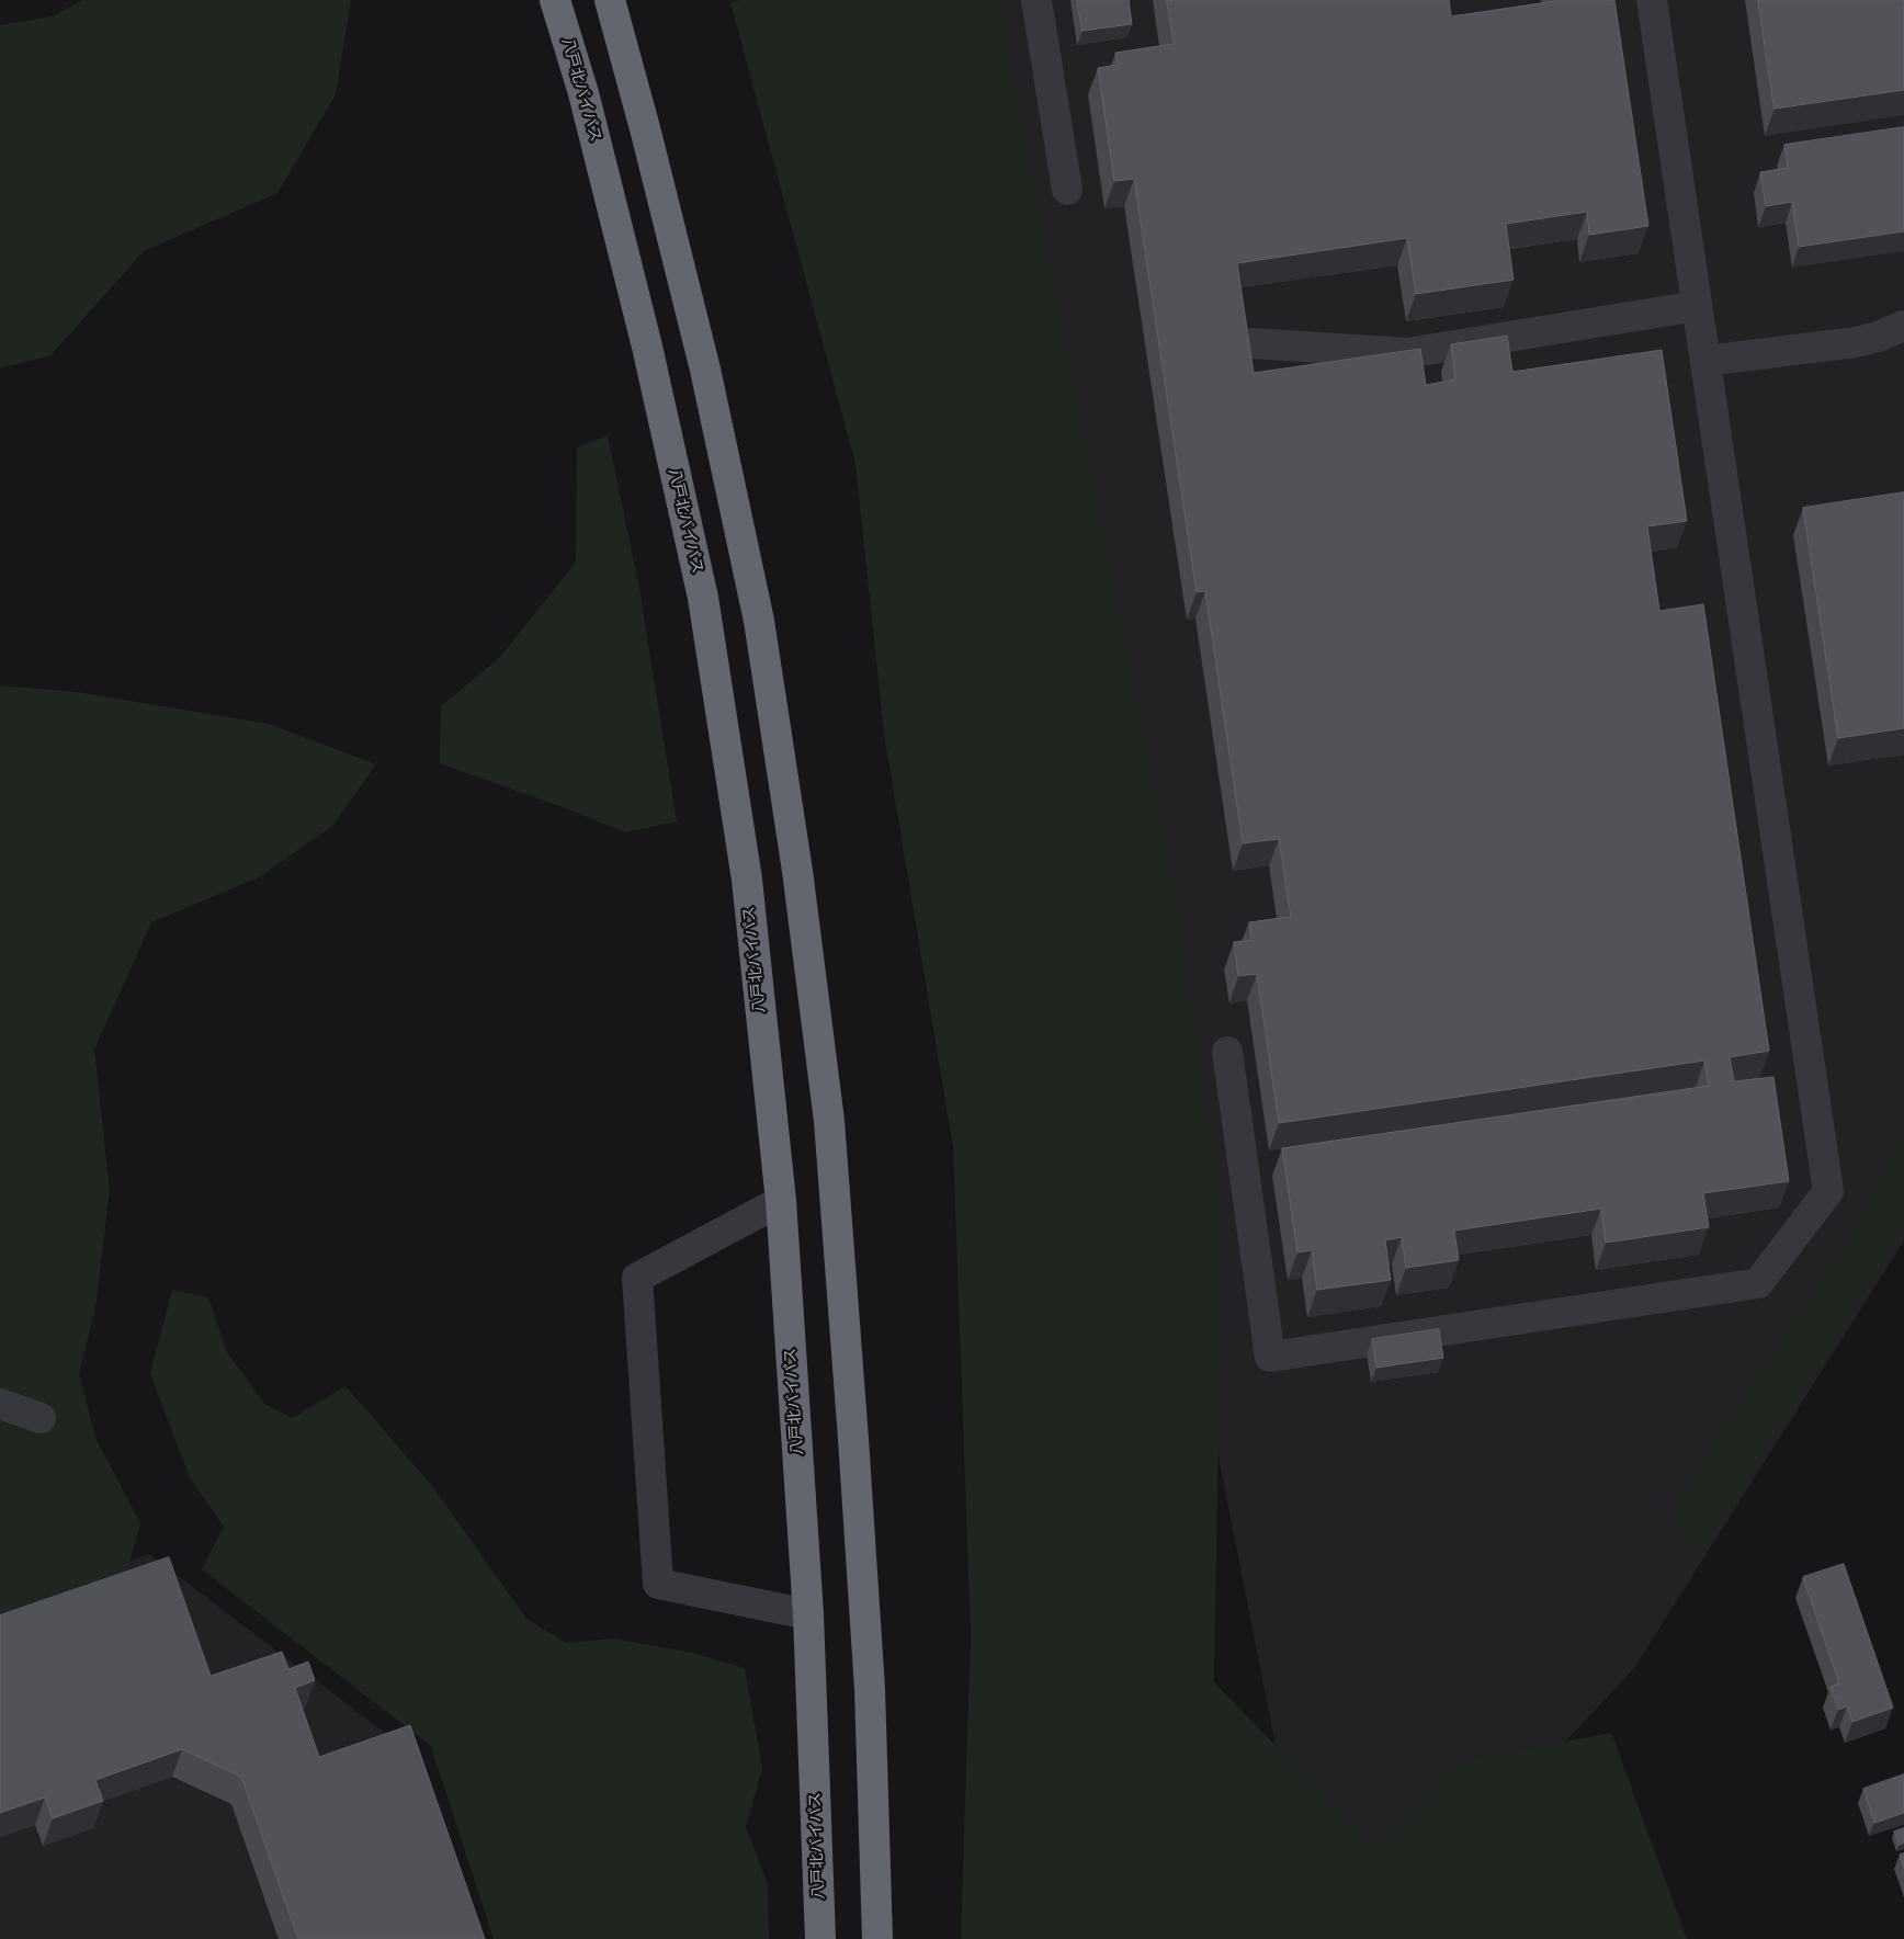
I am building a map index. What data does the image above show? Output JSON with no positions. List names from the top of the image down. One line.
{"streets":{"highway":["八戸北バイパス"]}}
